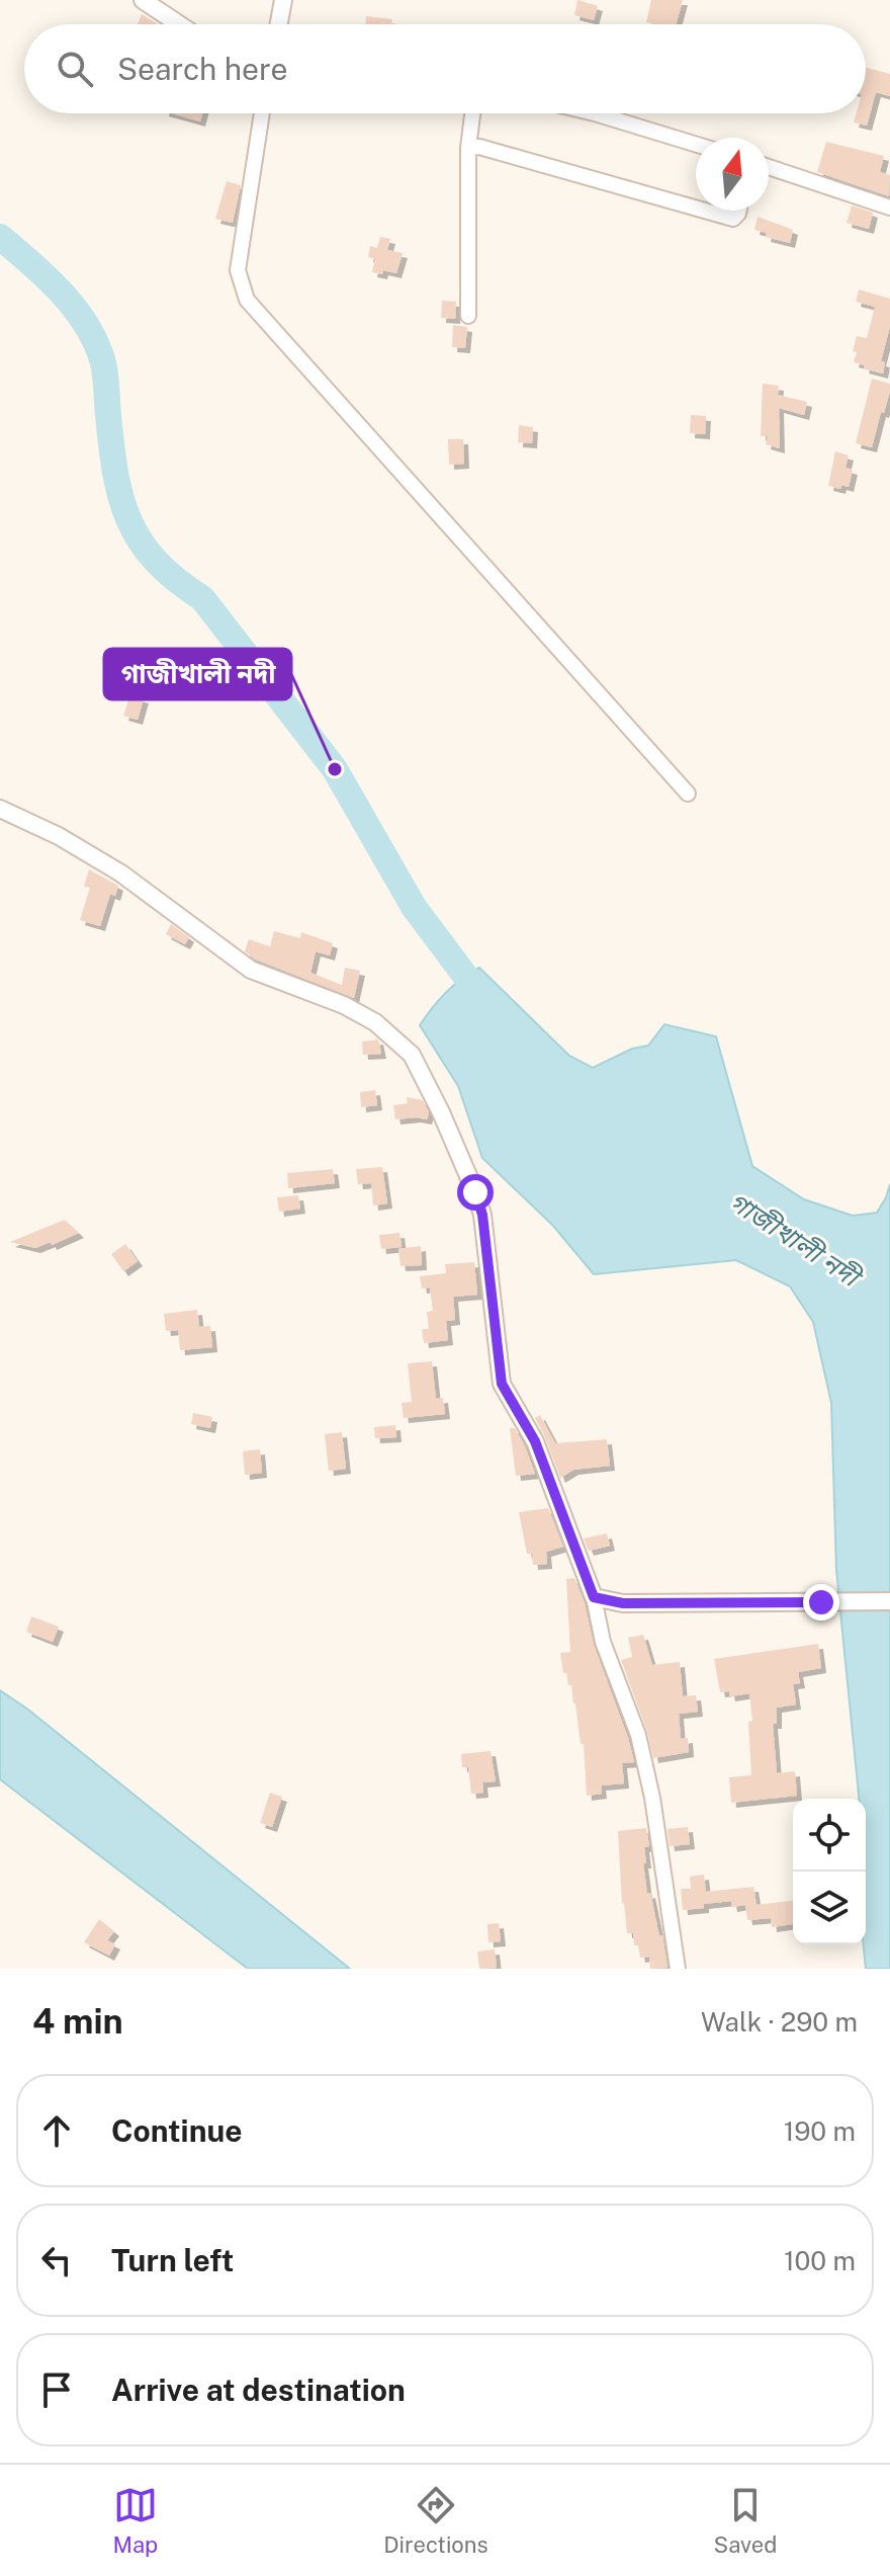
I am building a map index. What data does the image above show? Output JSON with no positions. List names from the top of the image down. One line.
{"water":["গাজীখালী নদী"],"places":["গাজীখালী নদী"],"north":"top","page":{"search":"Search here","heading":["4 min","Walk · 290 m"],"list":[["Continue","190 m"],["Turn left","100 m"],"Arrive at destination"],"nav":["Map","Directions","Saved"]}}
